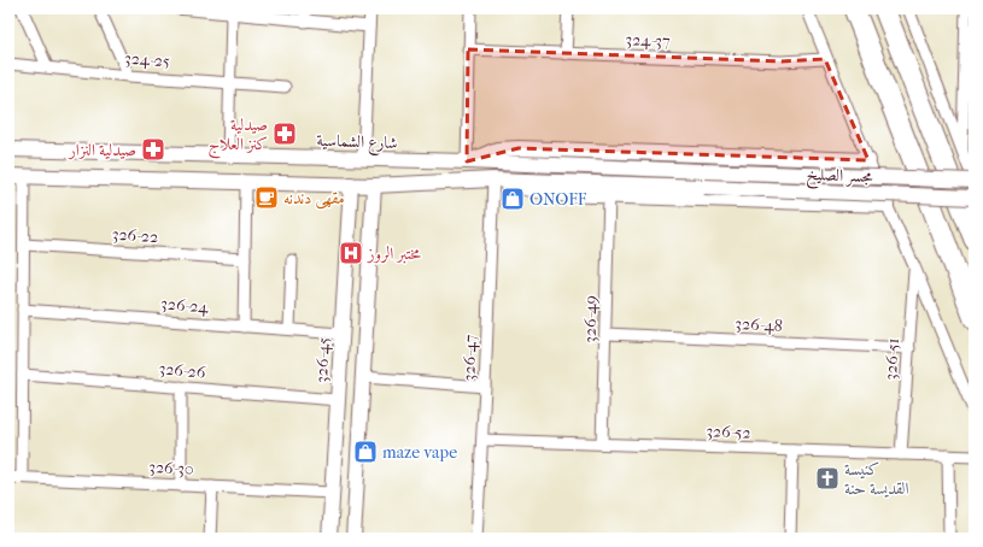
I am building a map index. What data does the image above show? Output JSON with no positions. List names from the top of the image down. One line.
{"streets":{"street":["324-37","324-25","شارع الشماسية","مجسر الصليخ","326-22","326-24","326-49","326-48","326-47","326-51","326-45","326-26","326-52","326-30"]},"crossings":[["شارع الشماسية","مجسر الصليخ"],["مجسر الصليخ","326-47"],["326-24","326-45"],["326-49","326-48"],["326-49","326-52"],["326-48","326-51"],["326-47","326-52"],["326-51","326-52"],["326-45","326-26"],["326-45","326-30"]],"places":{"pharmacy":["صيدلية كنز العلاج","صيدلية النزار"],"cafe":["مقهى دندنه"],"shop":["ONOFF","maze vape"],"hospital":["مختبر الروز"],"church":["كنيسة القديسة حنة"]}}
